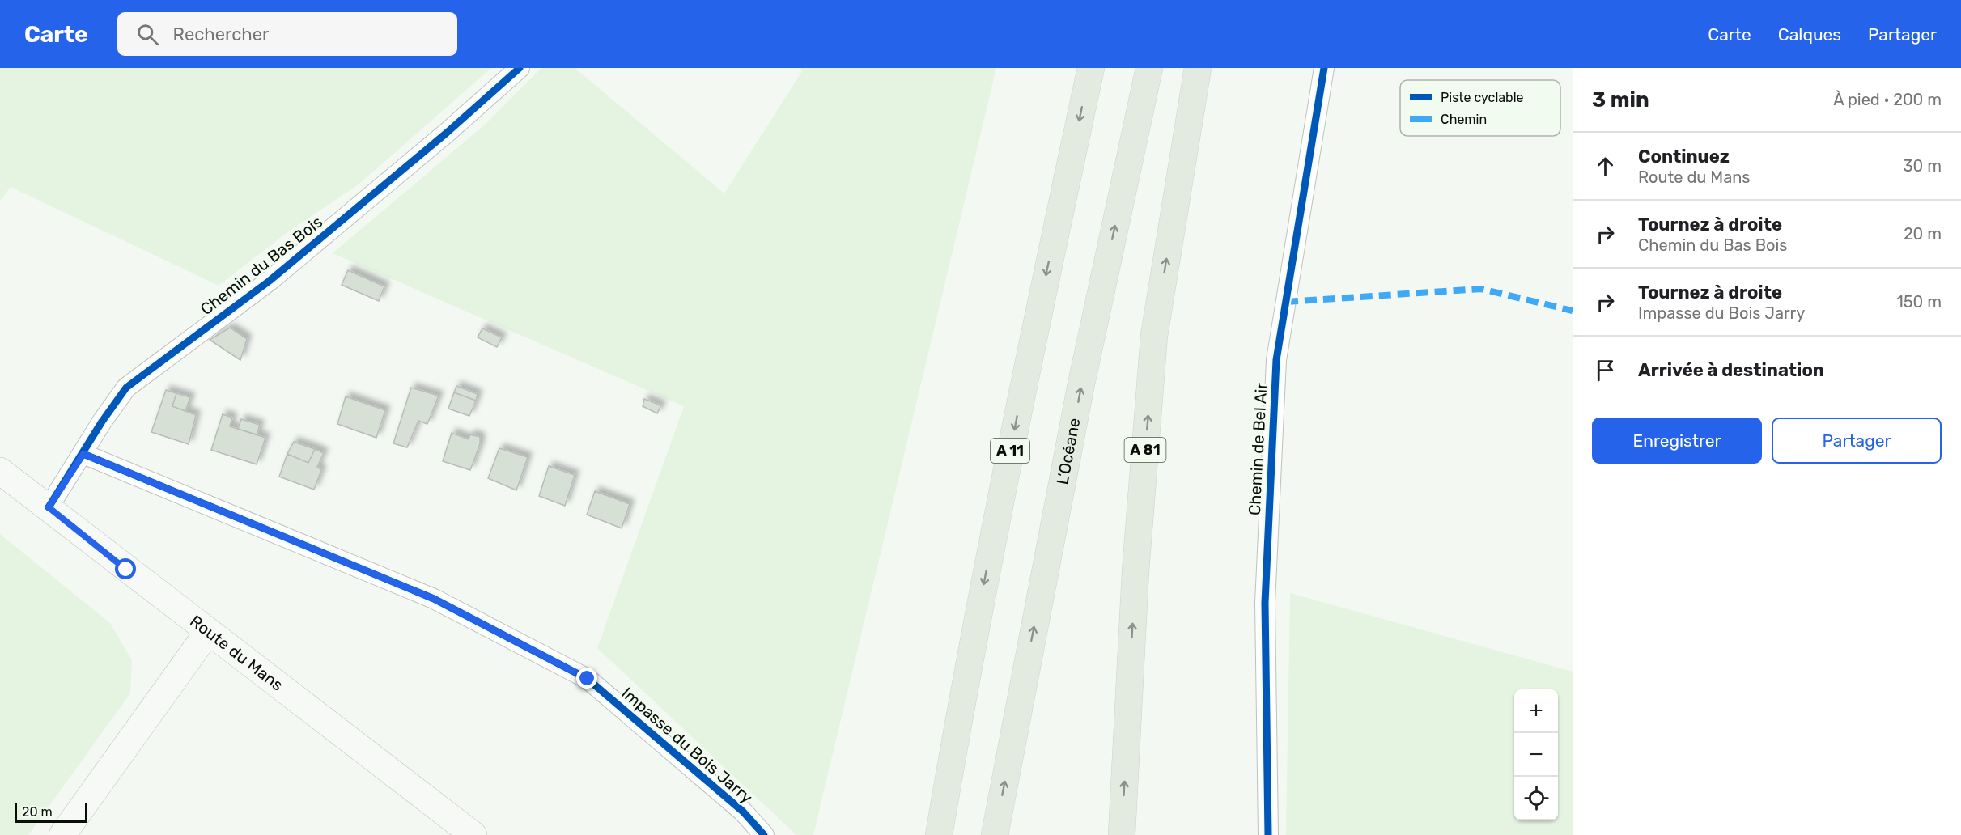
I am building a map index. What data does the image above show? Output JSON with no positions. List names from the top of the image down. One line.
{"streets":{"highway":["A 81","A 11","L’Océane"],"street":["Chemin du Bas Bois","Chemin de Bel Air","Route du Mans","Impasse du Bois Jarry"]},"crossings":[["Chemin du Bas Bois","Route du Mans"],["Chemin du Bas Bois","Impasse du Bois Jarry"]],"legend":["Piste cyclable","Chemin"],"scale_bar":"20 m","page":{"header":"Carte","search":"Rechercher","nav":["Carte","Calques","Partager"],"heading":["3 min","À pied · 200 m"],"list":[["Continuez","Route du Mans","30 m"],["Tournez à droite","Chemin du Bas Bois","20 m"],["Tournez à droite","Impasse du Bois Jarry","150 m"],"Arrivée à destination"],"buttons":["Enregistrer","Partager"],"map_buttons":["+","−"],"scale":"20 m"}}
